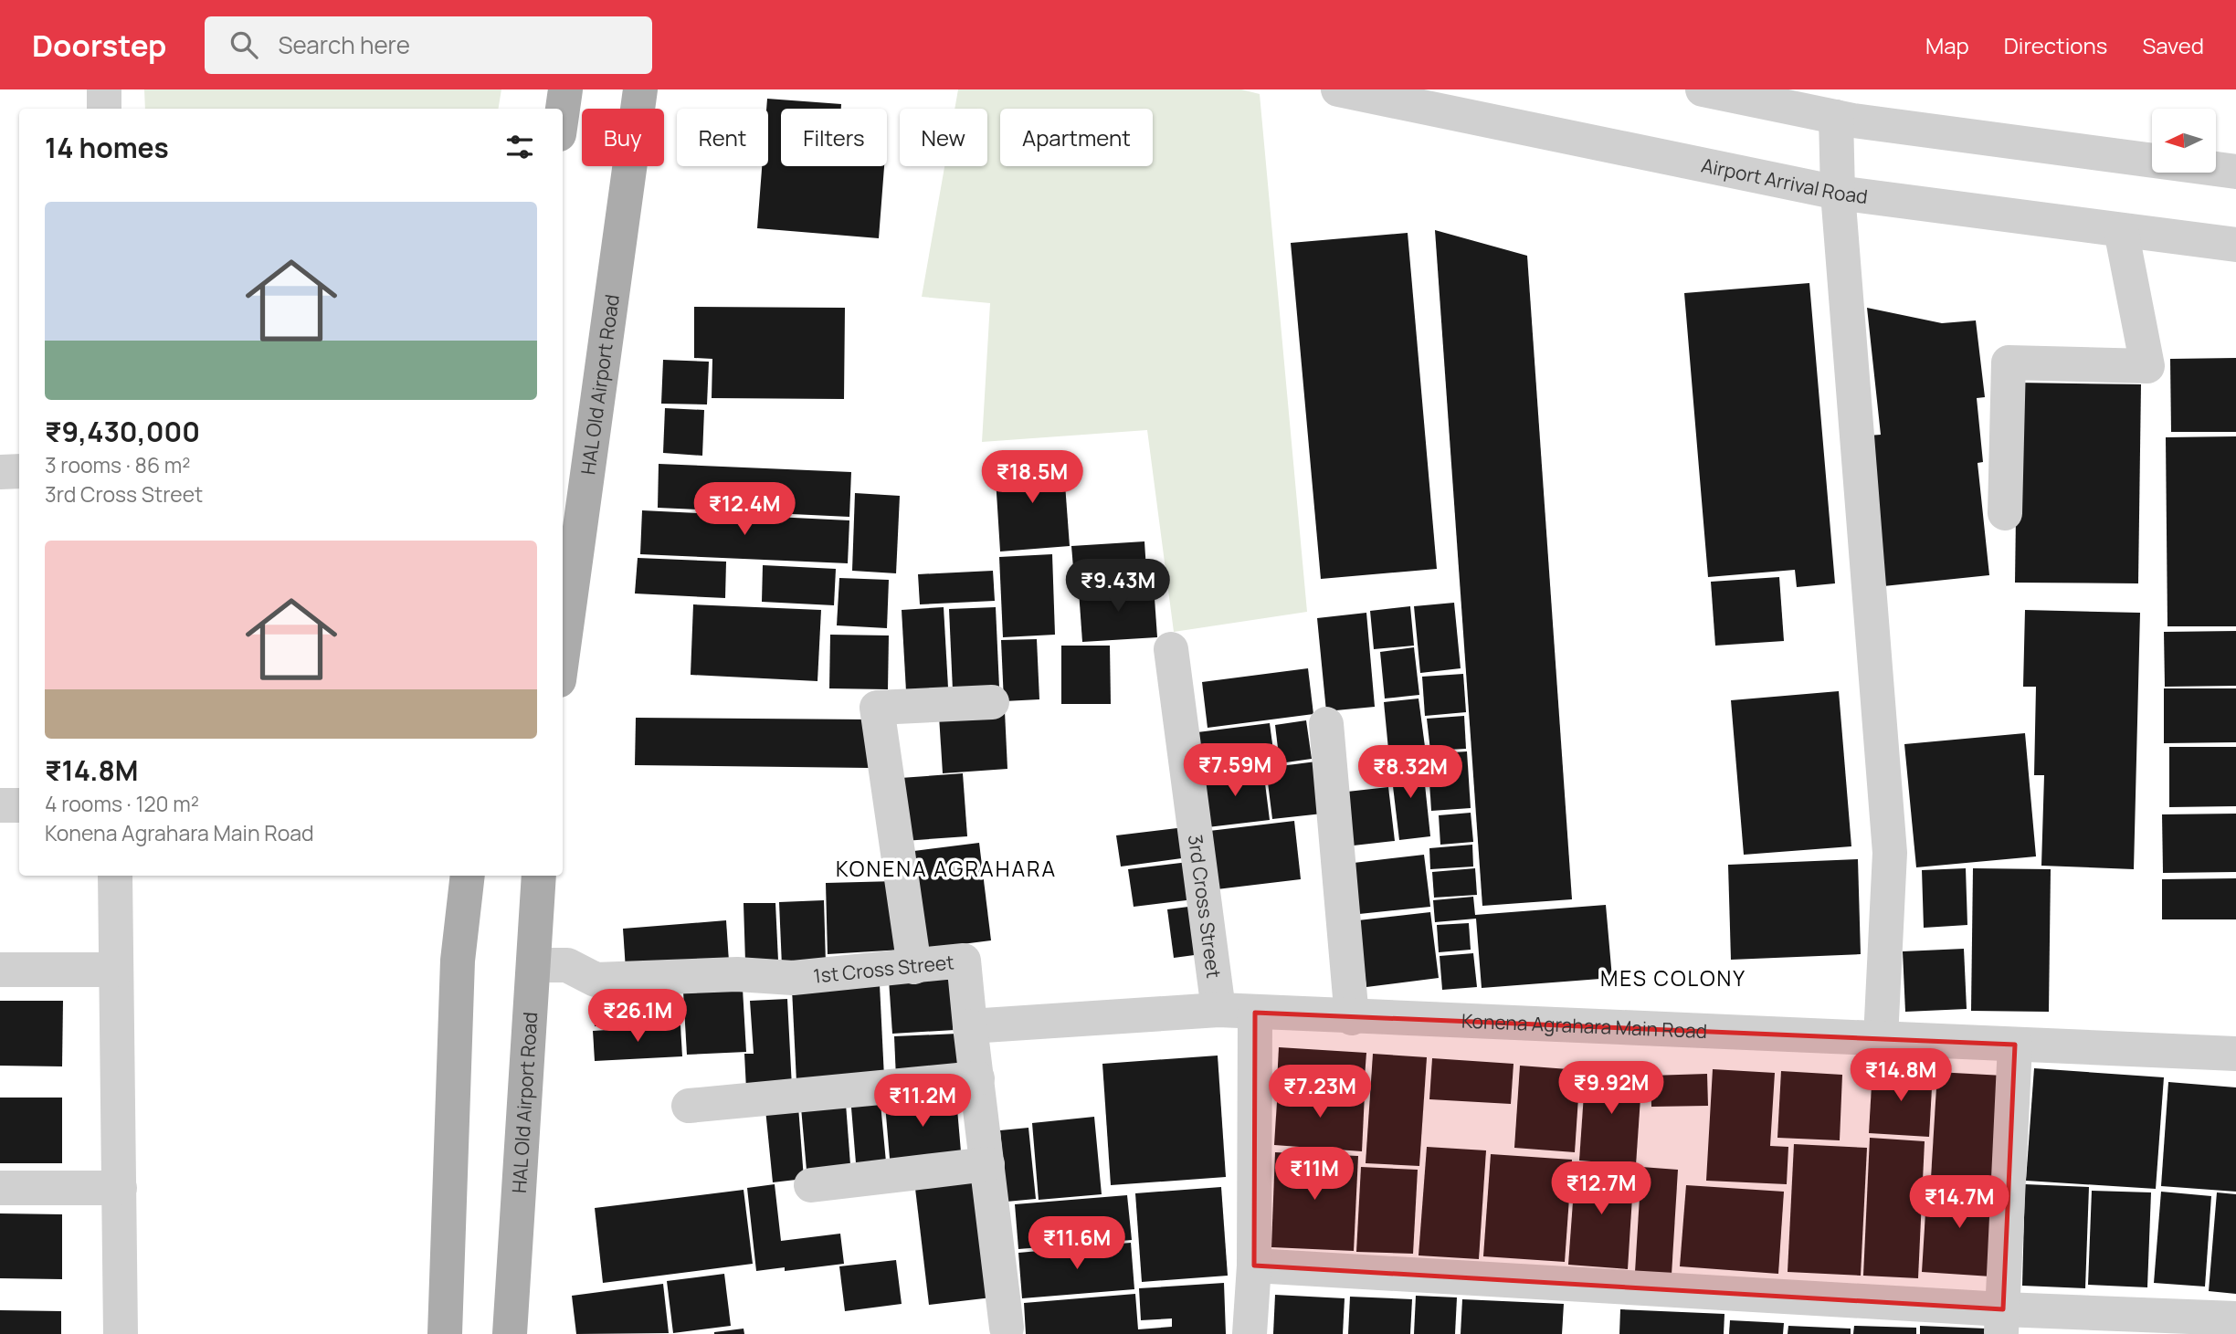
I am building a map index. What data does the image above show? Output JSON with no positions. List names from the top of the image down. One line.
{"streets":{"main road":["HAL Old Airport Road"],"street":["Airport Arrival Road","3rd Cross Street","1st Cross Street","Konena Agrahara Main Road"]},"crossings":[["HAL Old Airport Road","1st Cross Street"]],"districts":["KONENA AGRAHARA","MES COLONY"],"north":"left","page":{"header":"Doorstep","search":"Search here","nav":["Map","Directions","Saved"],"chip":["Buy","Rent","Filters","New","Apartment"],"heading":"14 homes","list":[{"name":"₹9,430,000","note":"3 rooms · 86 m² · 3rd Cross Street"},{"name":"₹14.8M","note":"4 rooms · 120 m² · Konena Agrahara Main Road"}],"price":["₹18.5M","₹12.4M","₹9.43M","₹7.59M","₹8.32M","₹26.1M","₹14.8M","₹9.92M","₹7.23M","₹11.2M","₹11M","₹12.7M","₹14.7M","₹11.6M"]}}
